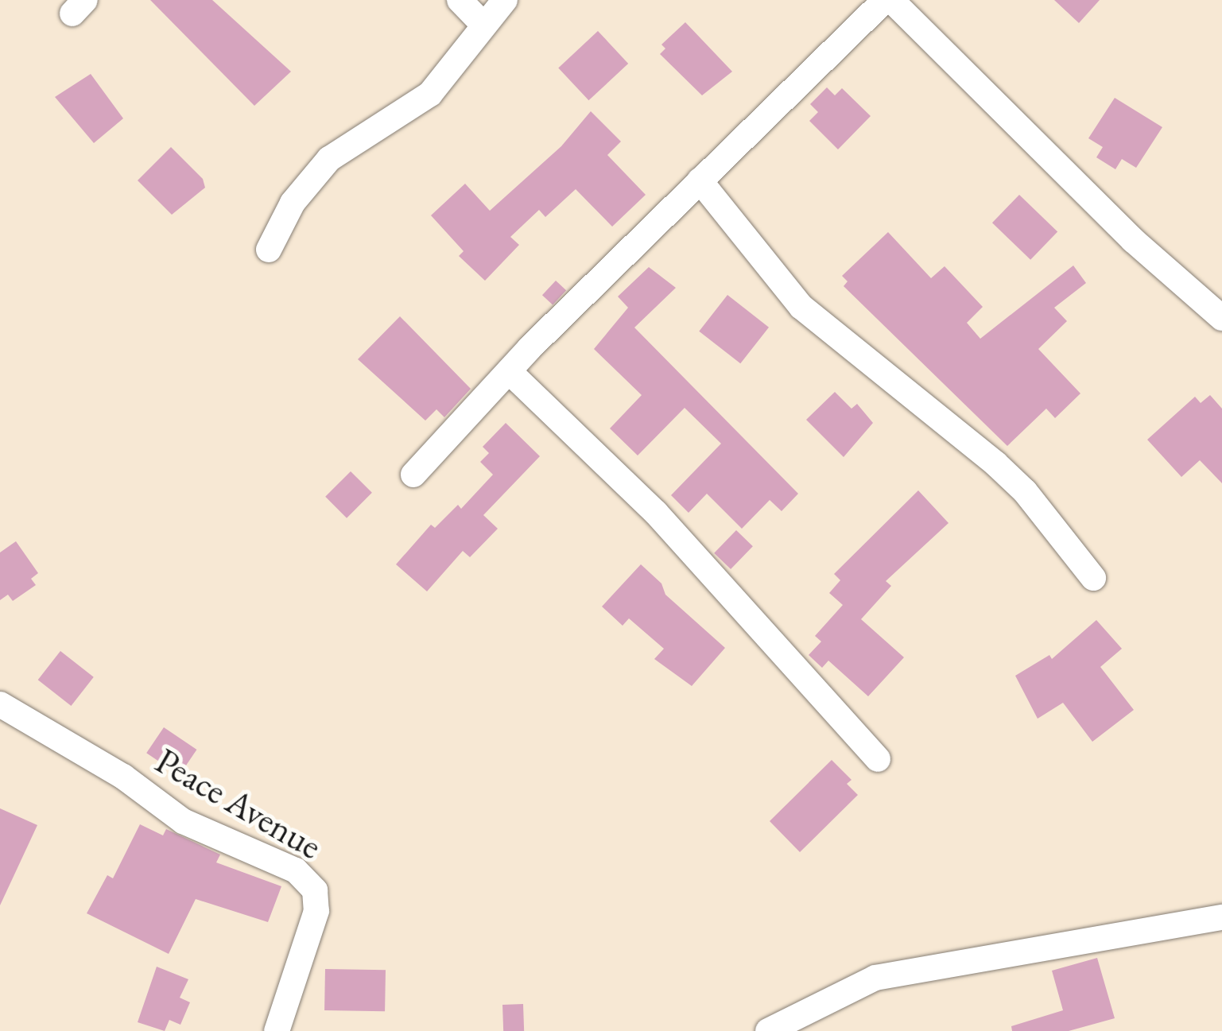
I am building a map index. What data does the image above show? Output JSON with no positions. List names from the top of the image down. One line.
{"streets":{"street":["Peace Avenue"]}}
